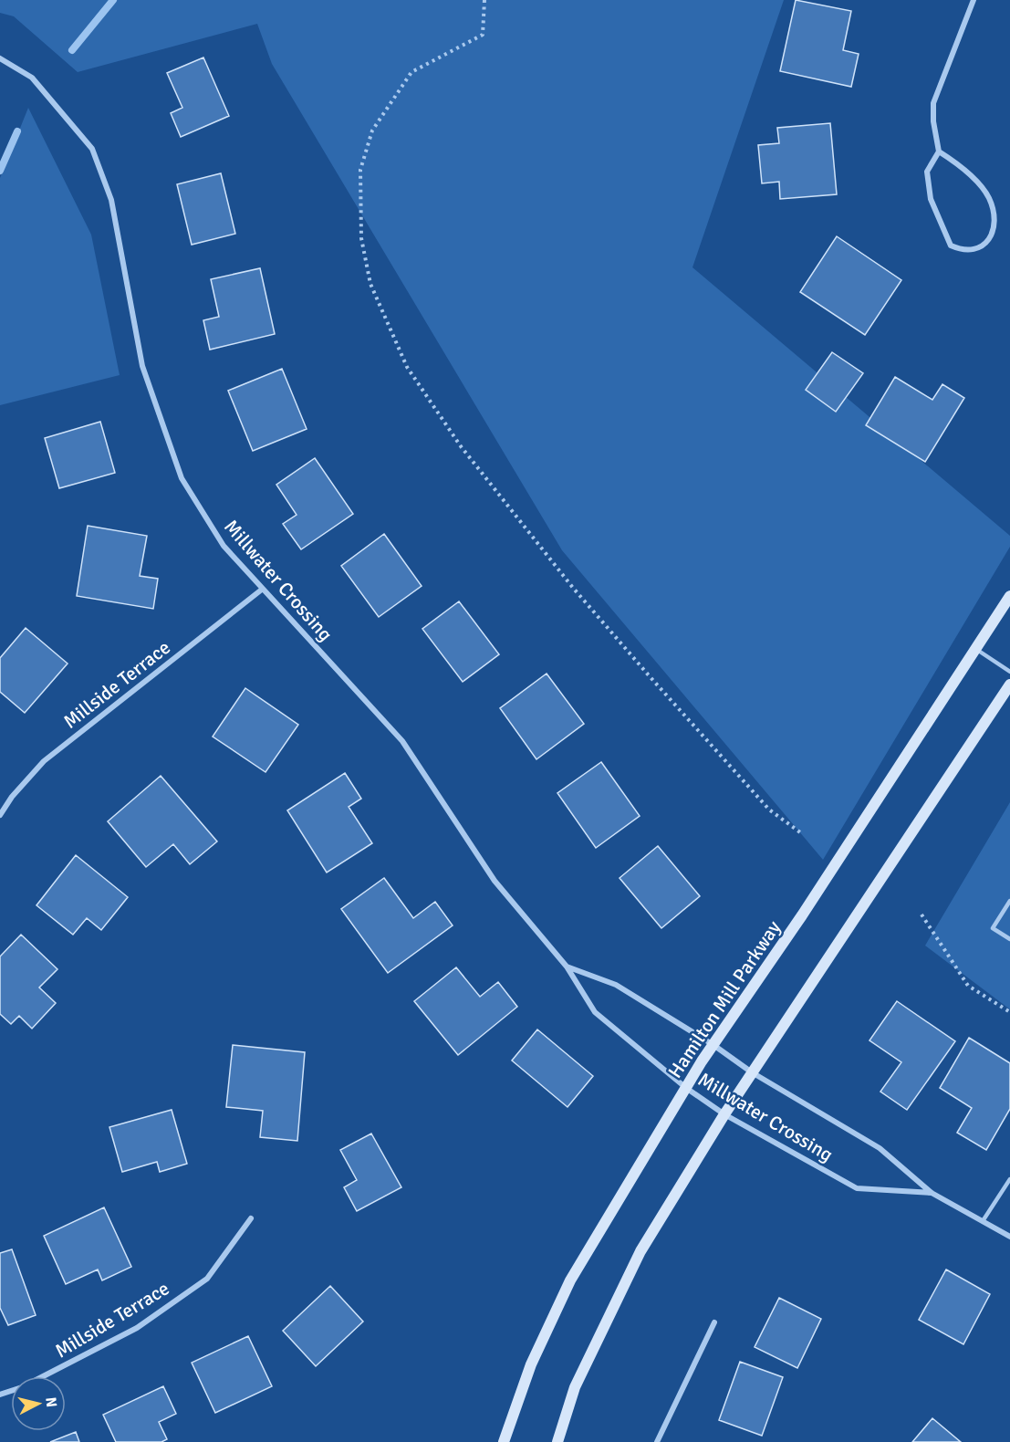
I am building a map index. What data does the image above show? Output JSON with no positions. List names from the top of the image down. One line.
{"streets":{"street":["Millwater Crossing","Millside Terrace","Hamilton Mill Parkway"]},"crossings":[["Millwater Crossing","Millside Terrace"],["Millwater Crossing","Hamilton Mill Parkway"]],"north":"right"}
